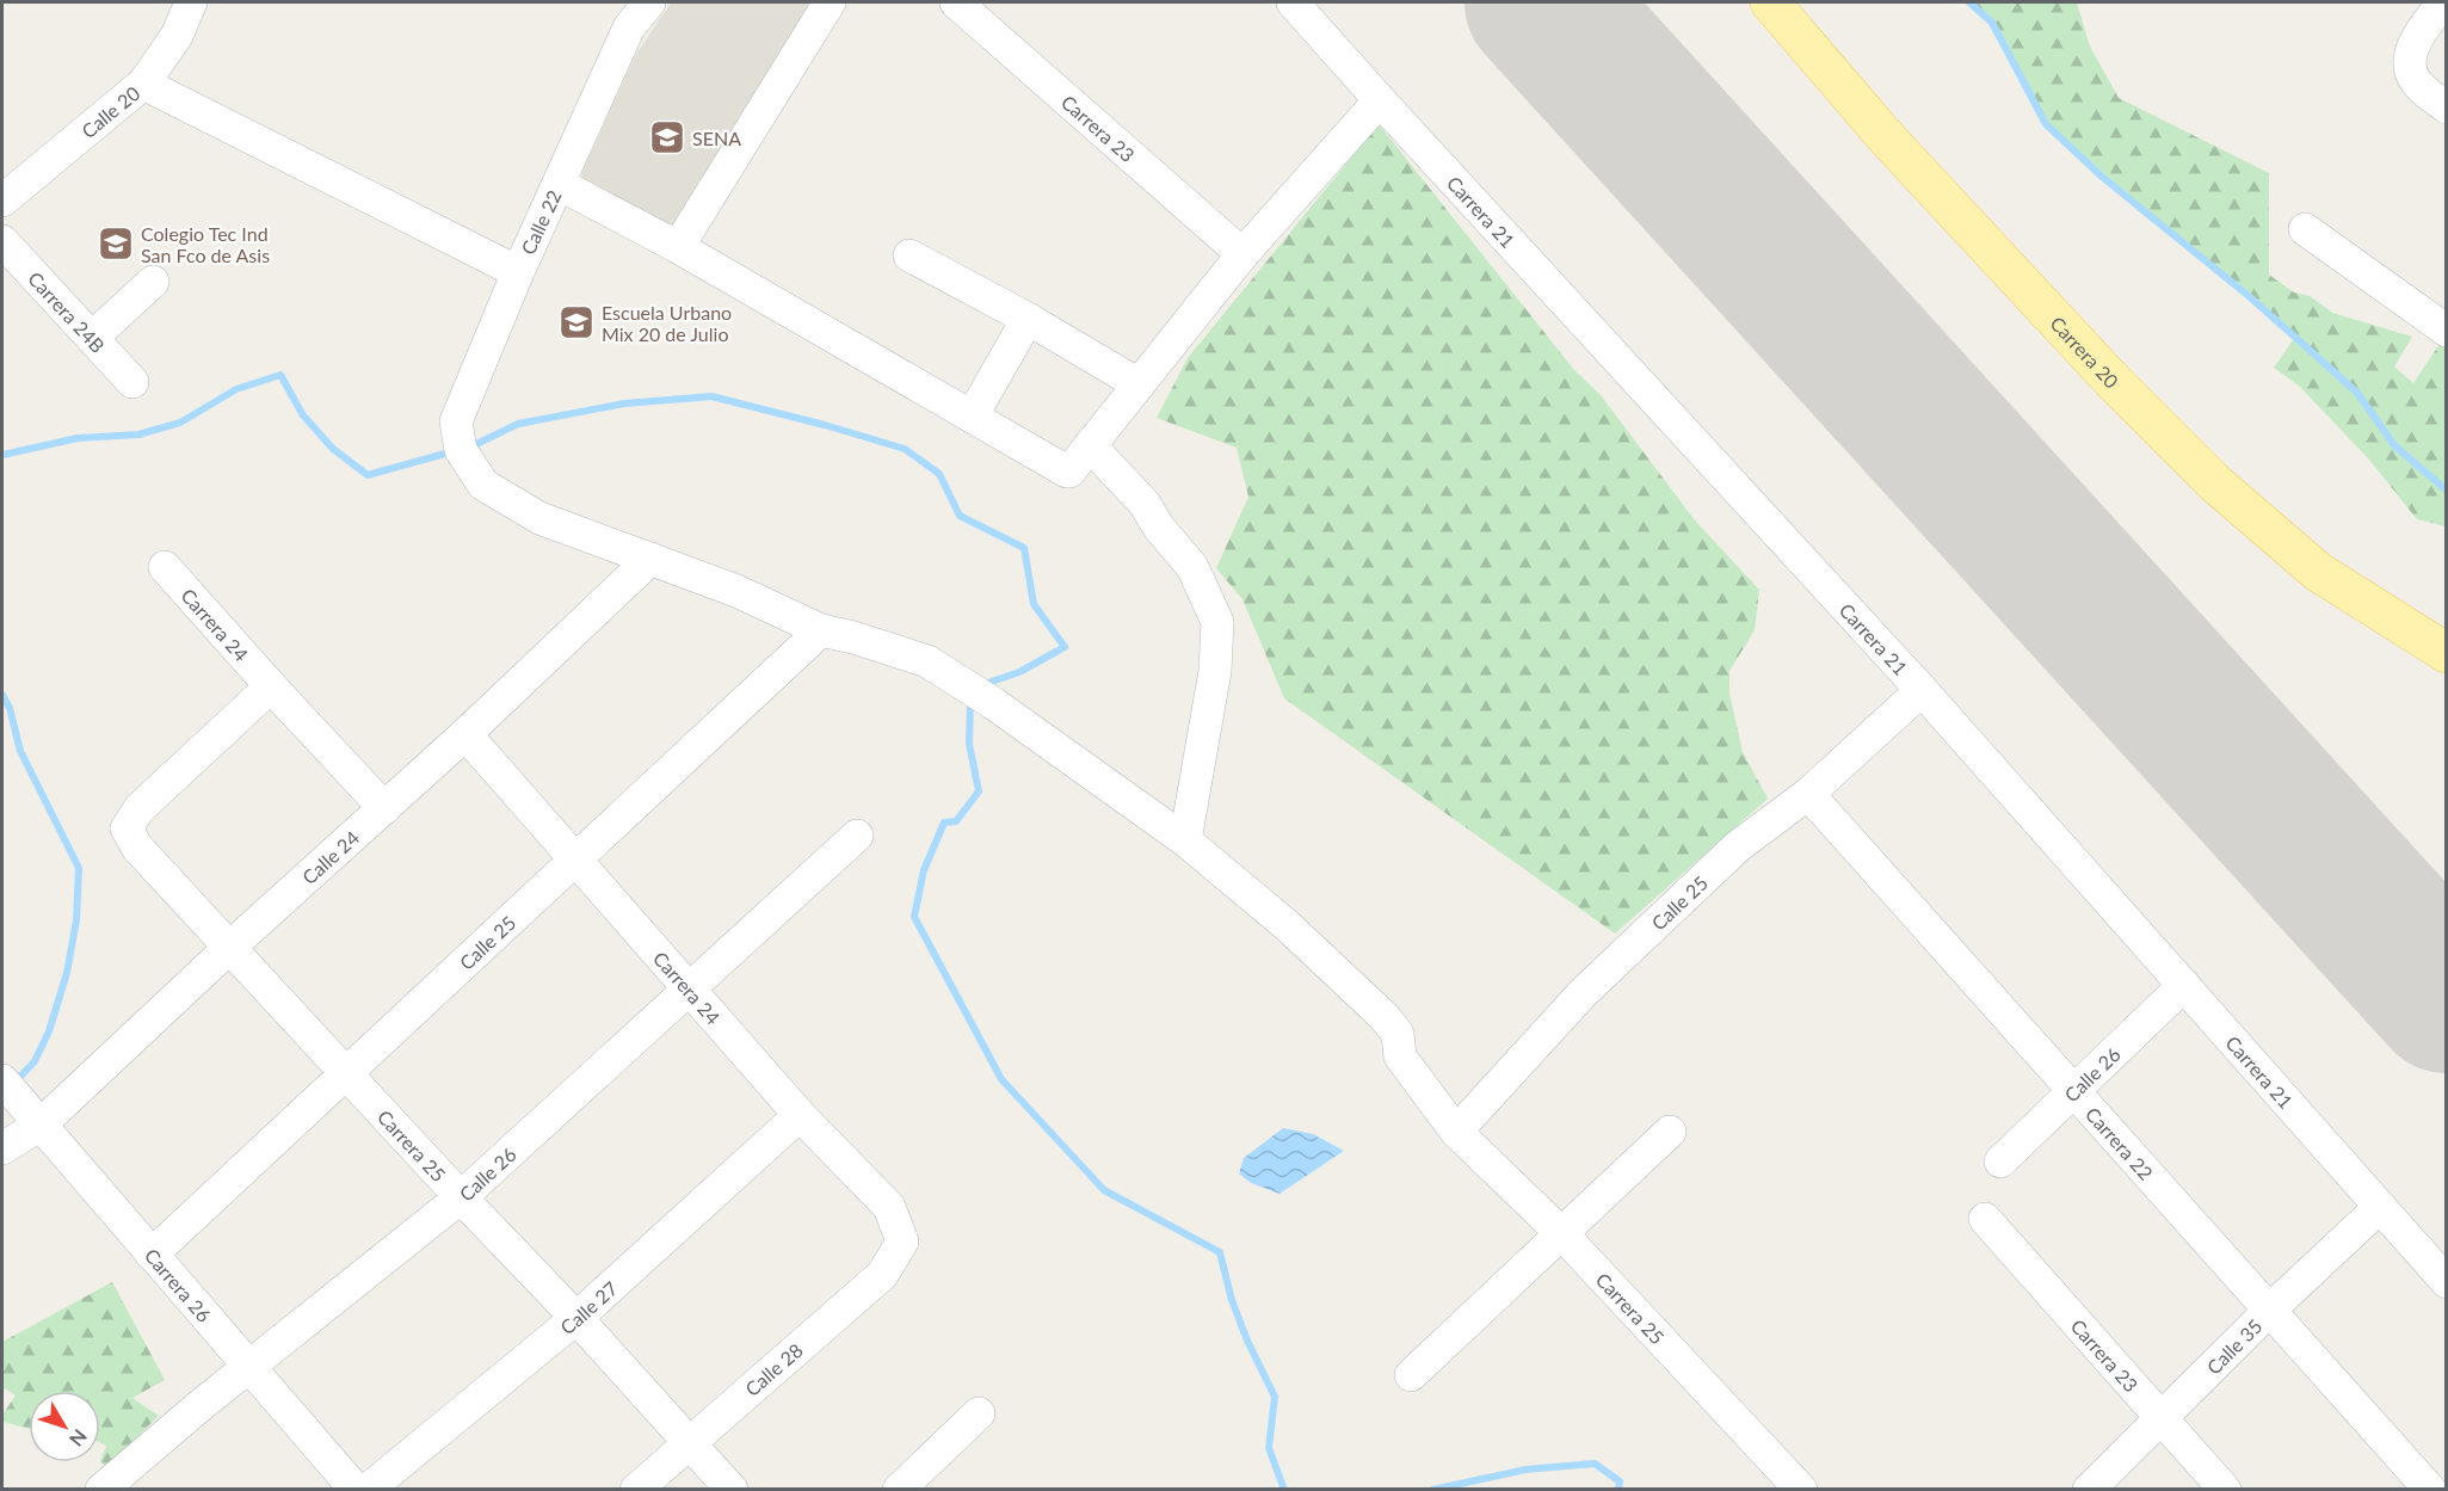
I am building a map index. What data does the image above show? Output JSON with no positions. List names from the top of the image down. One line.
{"streets":{"main road":["Carrera 20"],"street":["Calle 20","Carrera 23","Carrera 21","Calle 22","Carrera 24B","Carrera 24","Calle 24","Calle 25","Calle 26","Carrera 22","Carrera 25","Carrera 26","Calle 27","Calle 35","Calle 28"]},"crossings":[["Carrera 23","Calle 35"],["Carrera 21","Calle 25"],["Carrera 21","Calle 26"],["Carrera 21","Calle 35"],["Calle 22","Carrera 25"],["Carrera 24","Calle 24"],["Carrera 24","Calle 25"],["Carrera 24","Calle 26"],["Carrera 24","Carrera 25"],["Carrera 24","Calle 27"],["Carrera 24","Calle 28"],["Calle 24","Carrera 25"],["Calle 24","Carrera 26"],["Calle 25","Carrera 22"],["Calle 25","Carrera 25"],["Calle 25","Carrera 26"],["Calle 26","Carrera 22"],["Calle 26","Carrera 25"],["Calle 26","Carrera 26"],["Carrera 22","Calle 35"],["Carrera 25","Calle 27"],["Carrera 25","Calle 28"]],"places":{"school or university":["SENA","Colegio Tec Ind San Fco de Asis","Escuela Urbano Mix 20 de Julio"]},"north":"bottom right"}
